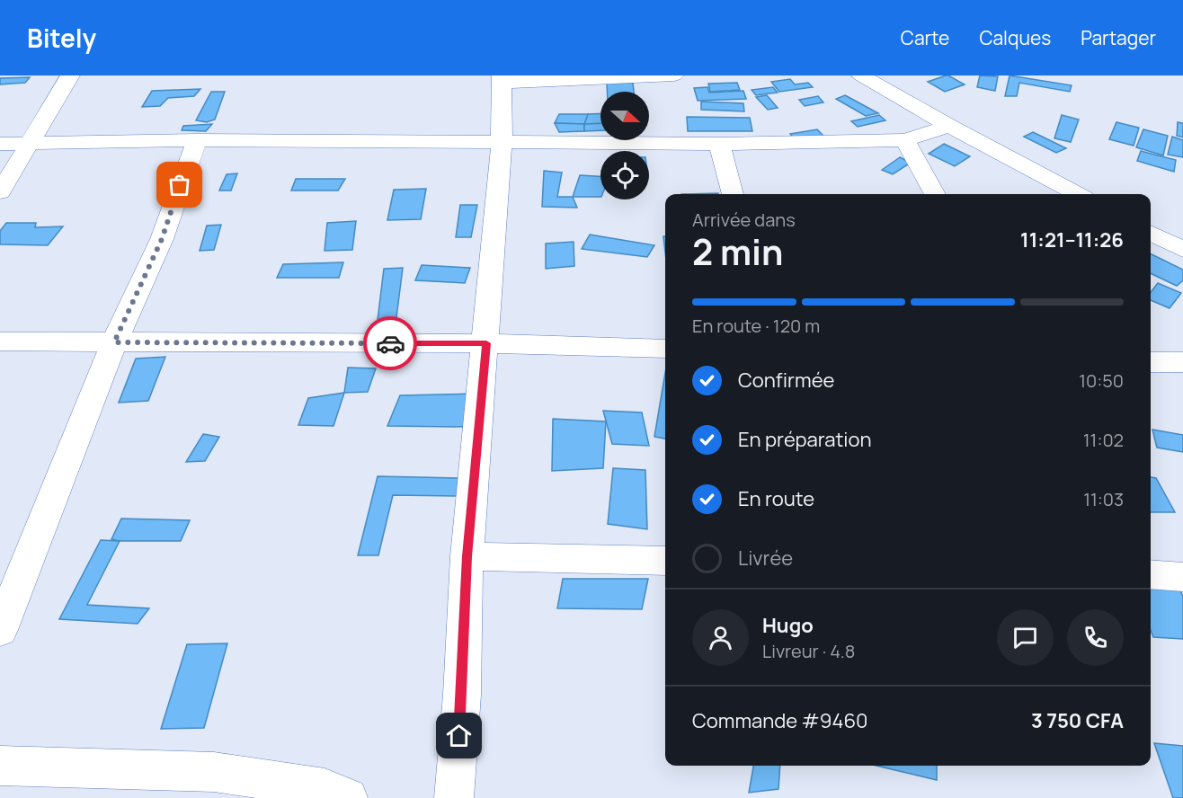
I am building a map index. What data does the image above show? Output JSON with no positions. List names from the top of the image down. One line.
{"north":"right","page":{"header":"Bitely","nav":["Carte","Calques","Partager"],"heading":["2 min","Arrivée dans","11:21–11:26"],"panel":["Hugo","Livreur · 4.8","Commande #9460","3 750 CFA"],"bar":"En route · 120 m","list":[["Confirmée","10:50"],["En préparation","11:02"],["En route","11:03"],"Livrée"]}}
